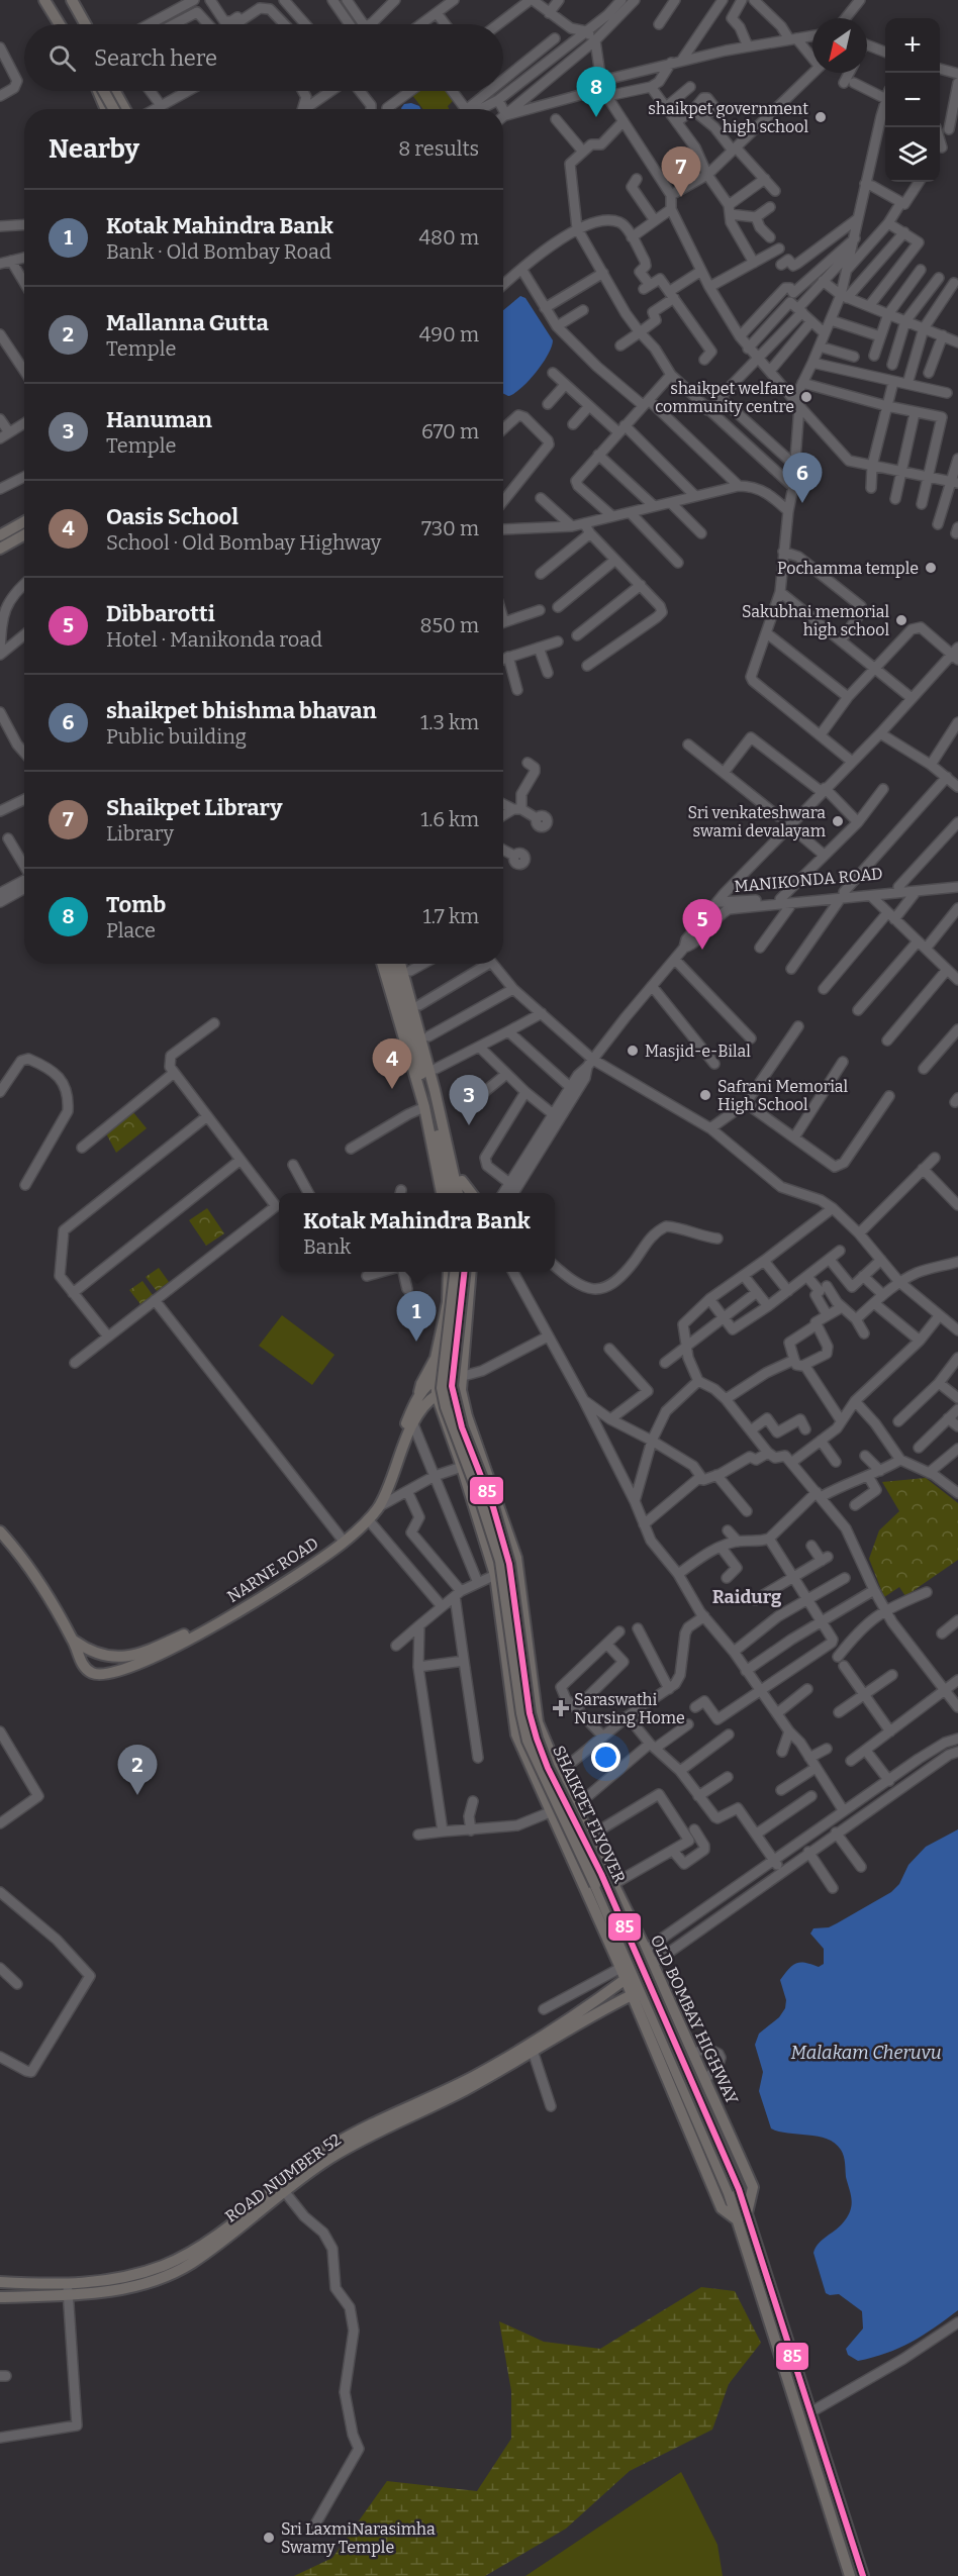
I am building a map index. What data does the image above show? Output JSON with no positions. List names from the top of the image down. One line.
{"streets":{"main road":["NARNE ROAD","SHAIKPET FLYOVER","OLD BOMBAY HIGHWAY","ROAD NUMBER 52"],"street":["MANIKONDA ROAD"]},"crossings":[["SHAIKPET FLYOVER","OLD BOMBAY HIGHWAY"]],"districts":["Raidurg"],"water":["Malakam Cheruvu"],"places":{"other":["shaikpet government high school","shaikpet welfare community centre","Pochamma temple","Sakubhai memorial high school","Sri venkateshwara swami devalayam","Masjid-e-Bilal","Safrani Memorial High School","Sri LaxmiNarasimha Swamy Temple"],"health":["Saraswathi Nursing Home"]},"lines":["transit line 85"],"north":"bottom left","page":{"map_buttons":["+","−"],"search":"Search here","pins":["8","7","6","5","4","3","1","2"],"heading":["Nearby","8 results"],"list":[{"mark":"1","name":"Kotak Mahindra Bank","note":"Bank · Old Bombay Road","value":"480 m"},{"mark":"2","name":"Mallanna Gutta","note":"Temple","value":"490 m"},{"mark":"3","name":"Hanuman","note":"Temple","value":"670 m"},{"mark":"4","name":"Oasis School","note":"School · Old Bombay Highway","value":"730 m"},{"mark":"5","name":"Dibbarotti","note":"Hotel · Manikonda road","value":"850 m"},{"mark":"6","name":"shaikpet bhishma bhavan","note":"Public building","value":"1.3 km"},{"mark":"7","name":"Shaikpet Library","note":"Library","value":"1.6 km"},{"mark":"8","name":"Tomb","note":"Place","value":"1.7 km"}],"popup":["Kotak Mahindra Bank","Bank"]}}
